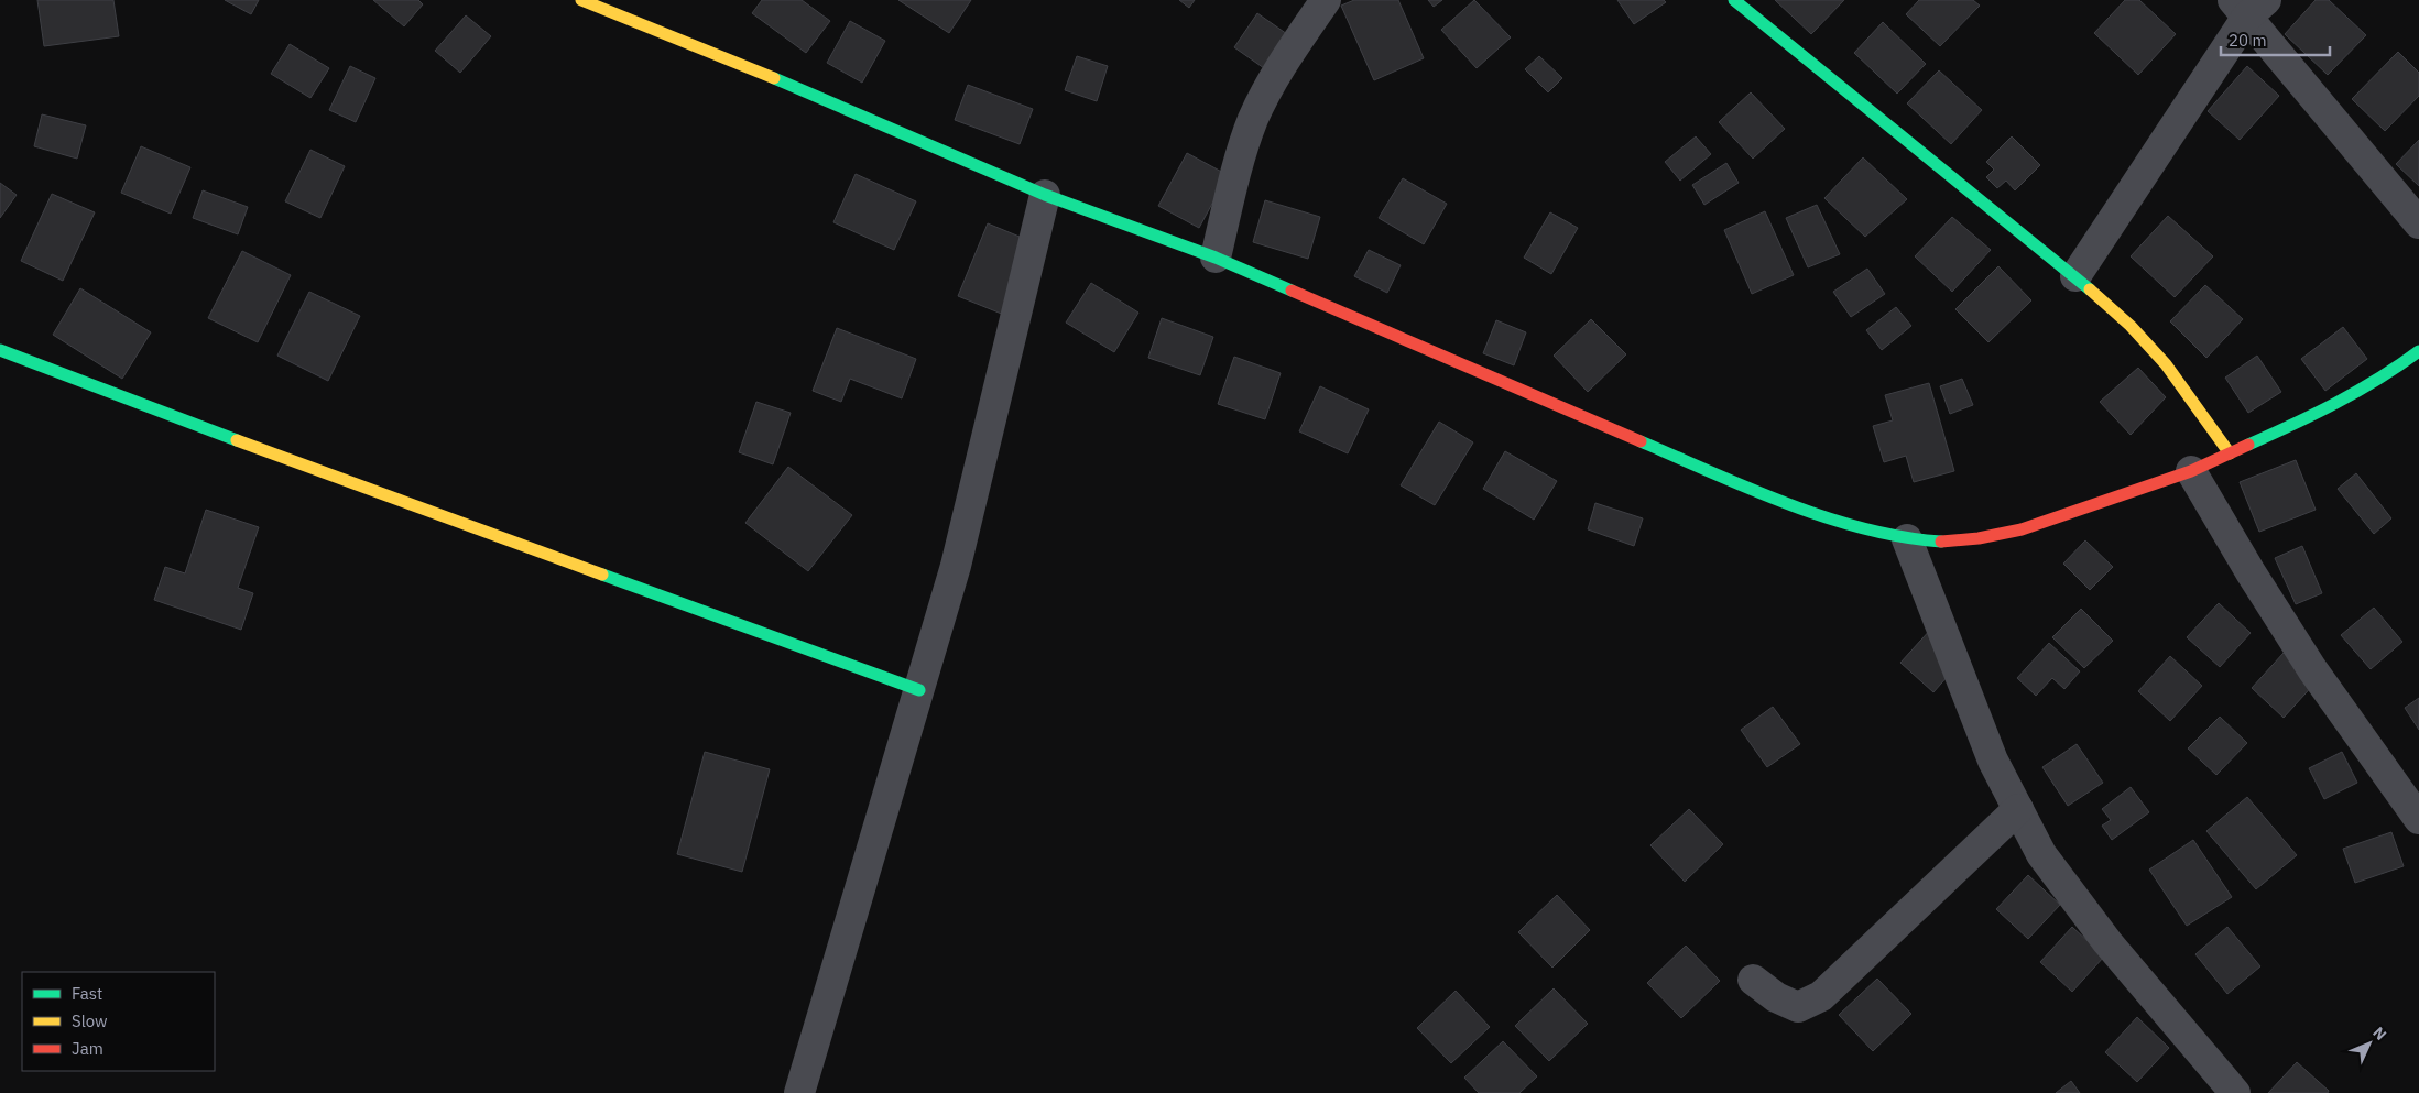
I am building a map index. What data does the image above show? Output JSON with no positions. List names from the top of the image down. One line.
{"legend":["Fast","Slow","Jam"],"scale_bar":"20 m","north":"top right"}
